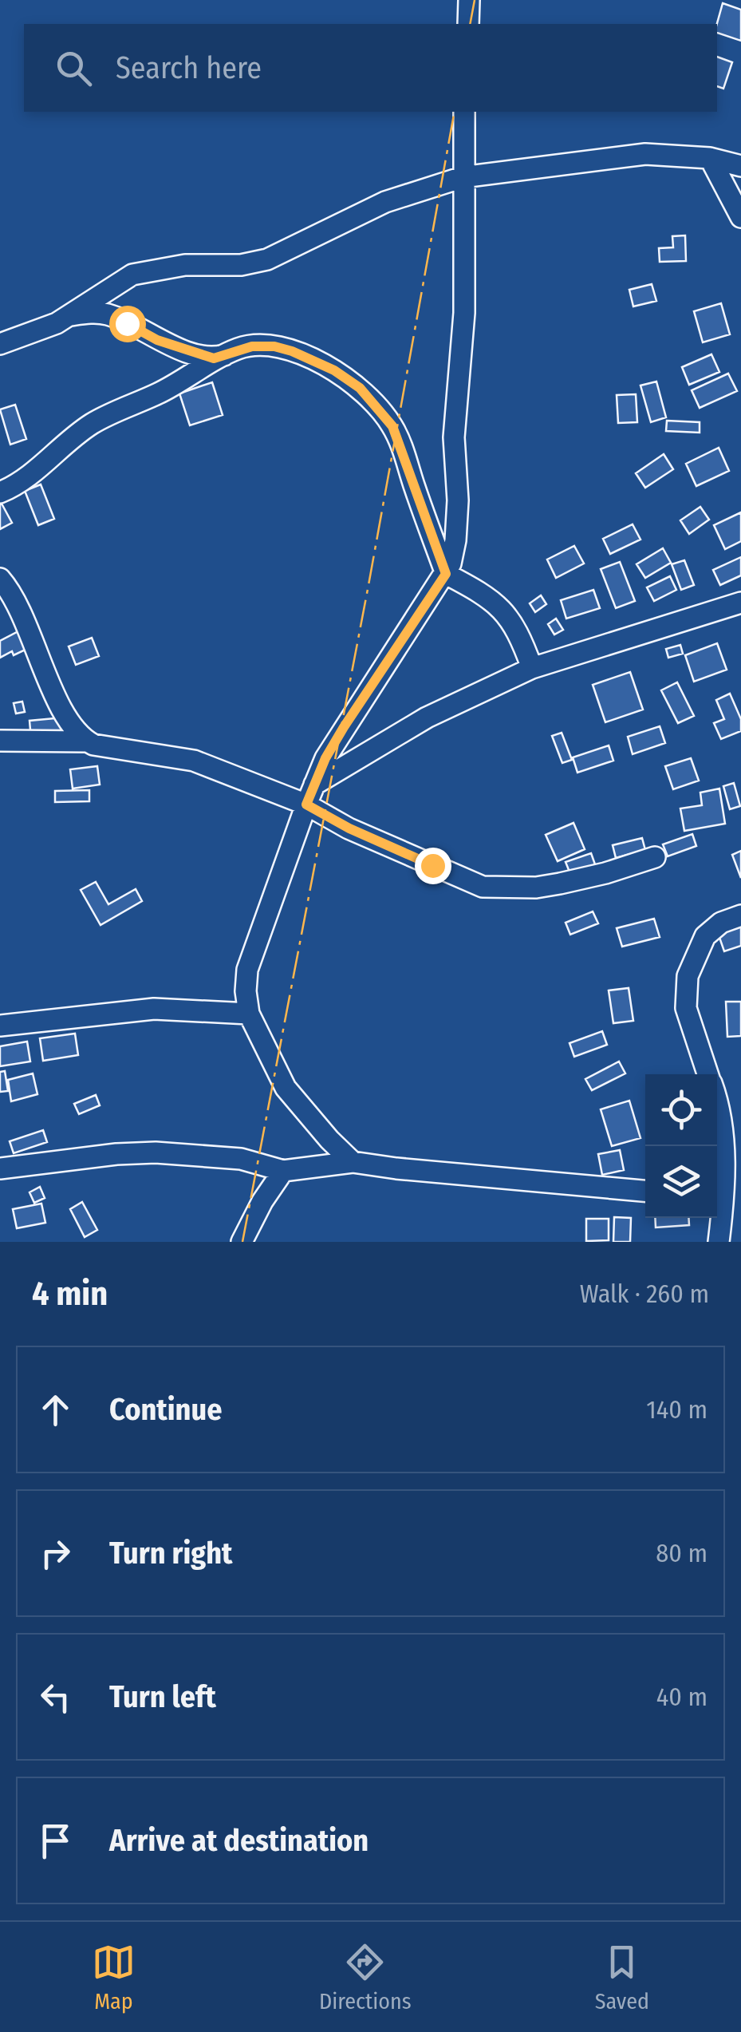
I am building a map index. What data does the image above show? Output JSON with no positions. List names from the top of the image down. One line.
{"page":{"search":"Search here","heading":["4 min","Walk · 260 m"],"list":[["Continue","140 m"],["Turn right","80 m"],["Turn left","40 m"],"Arrive at destination"],"nav":["Map","Directions","Saved"]}}
